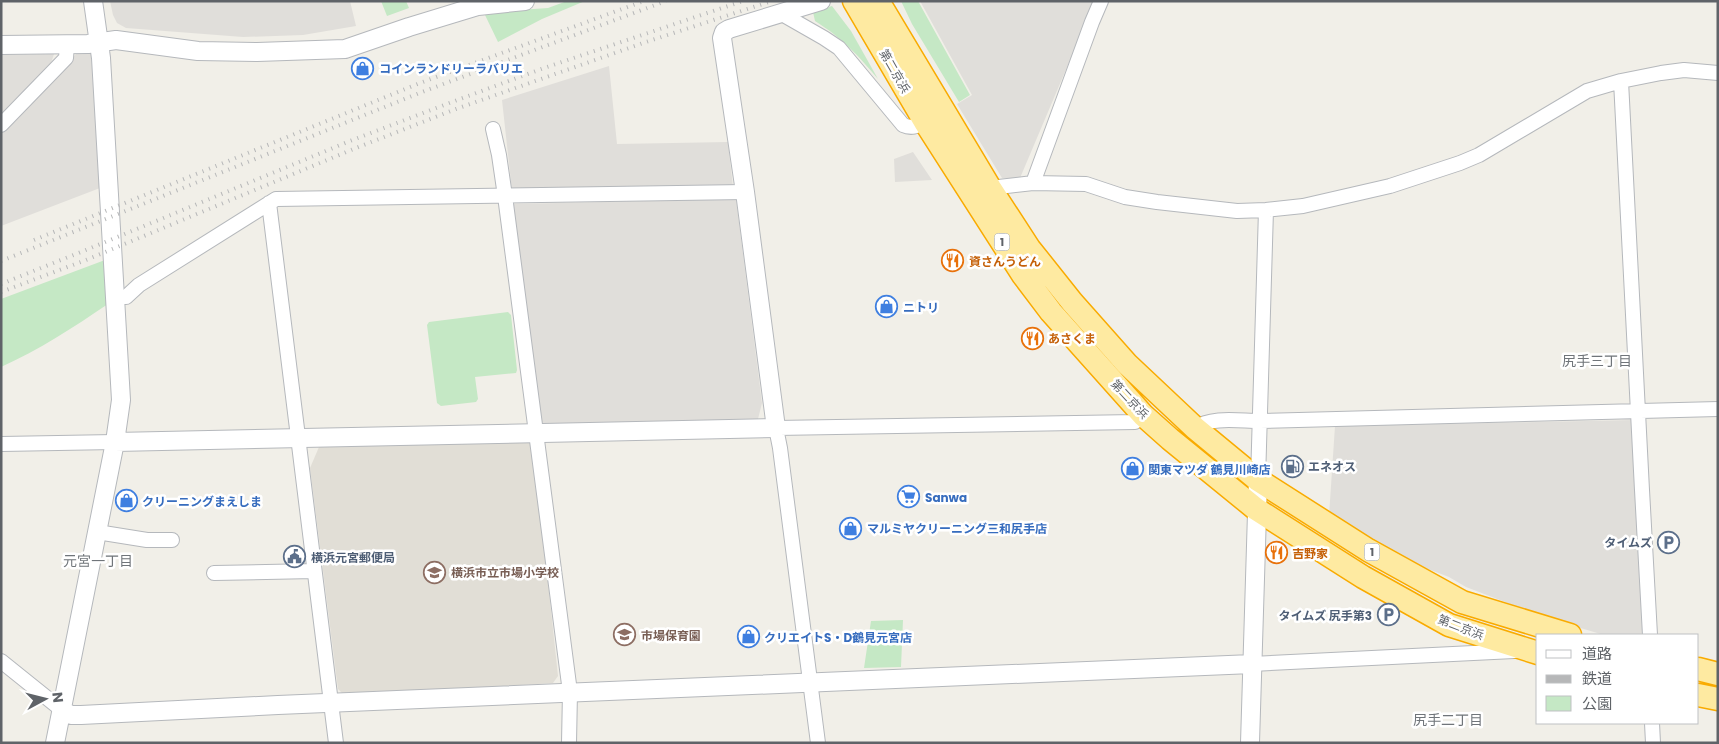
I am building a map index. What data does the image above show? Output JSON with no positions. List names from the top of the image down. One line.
{"streets":{"highway":["第二京浜","1"]},"districts":["尻手三丁目","元宮一丁目","尻手二丁目"],"places":{"shop":["コインランドリーラバリエ","ニトリ","関東マツダ 鶴見川崎店","クリーニングまえしま","マルミヤクリーニング三和尻手店","クリエイトS・D鶴見元宮店"],"restaurant":["資さんうどん","あさくま","吉野家"],"fuel station":["エネオス"],"supermarket":["Sanwa"],"parking":["タイムズ","タイムズ 尻手第3"],"public building":["横浜元宮郵便局"],"school or university":["横浜市立市場小学校","市場保育園"]},"legend":["道路","鉄道","公園"],"north":"right"}
